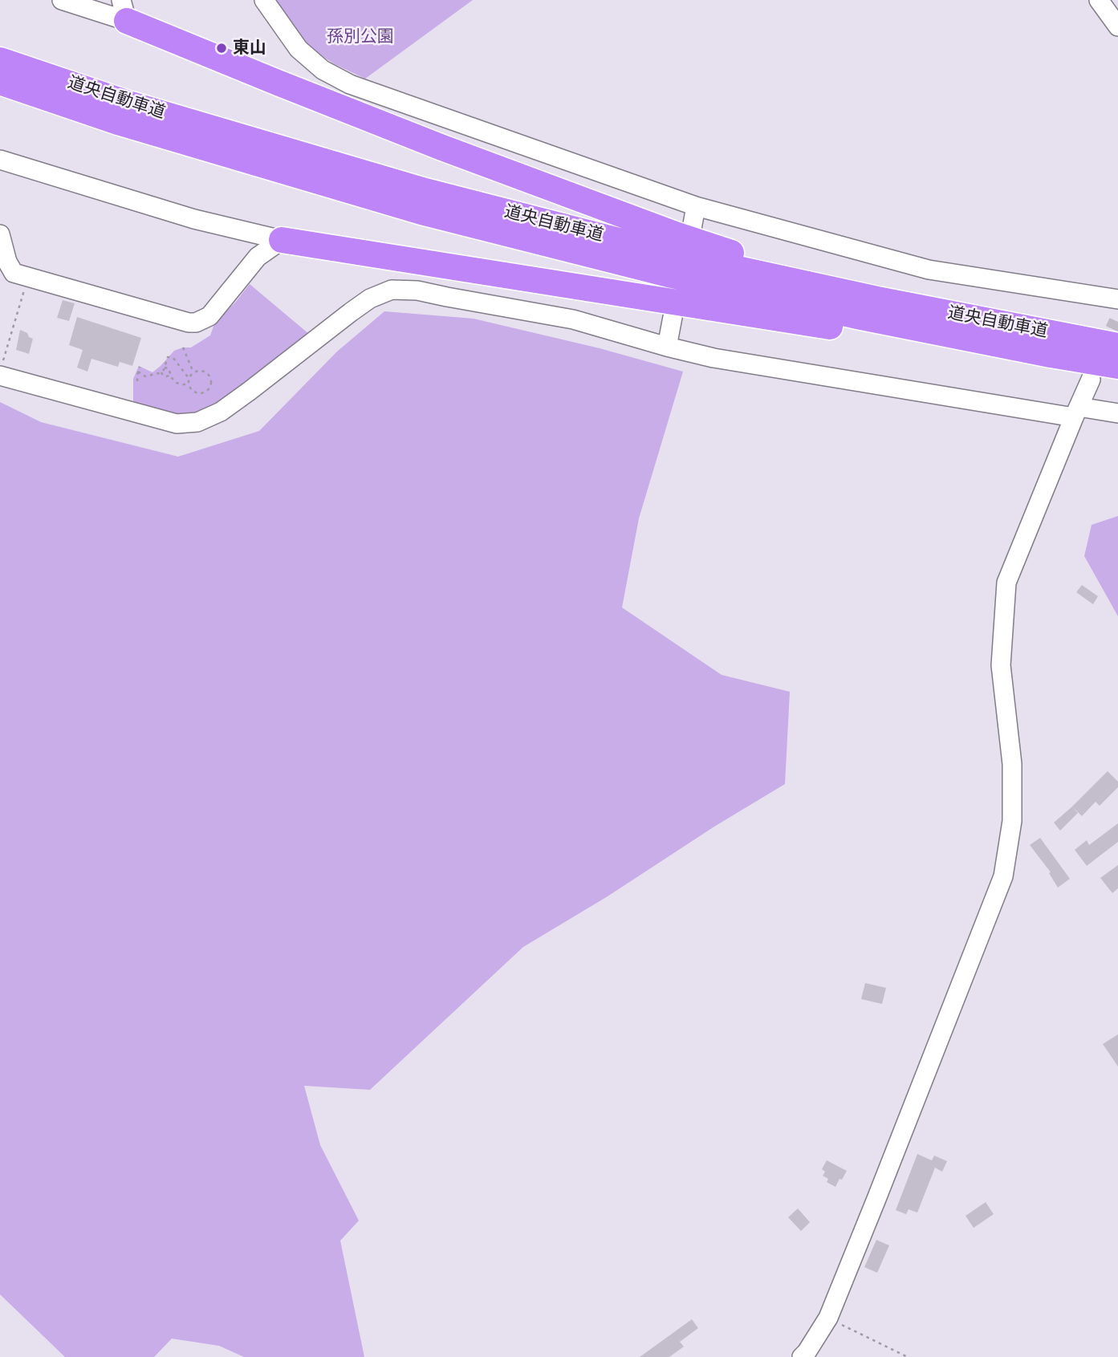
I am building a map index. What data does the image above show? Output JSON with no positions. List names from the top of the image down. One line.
{"streets":{"highway":["道央自動車道"]},"parks":["孫別公園"],"places":["東山"]}
